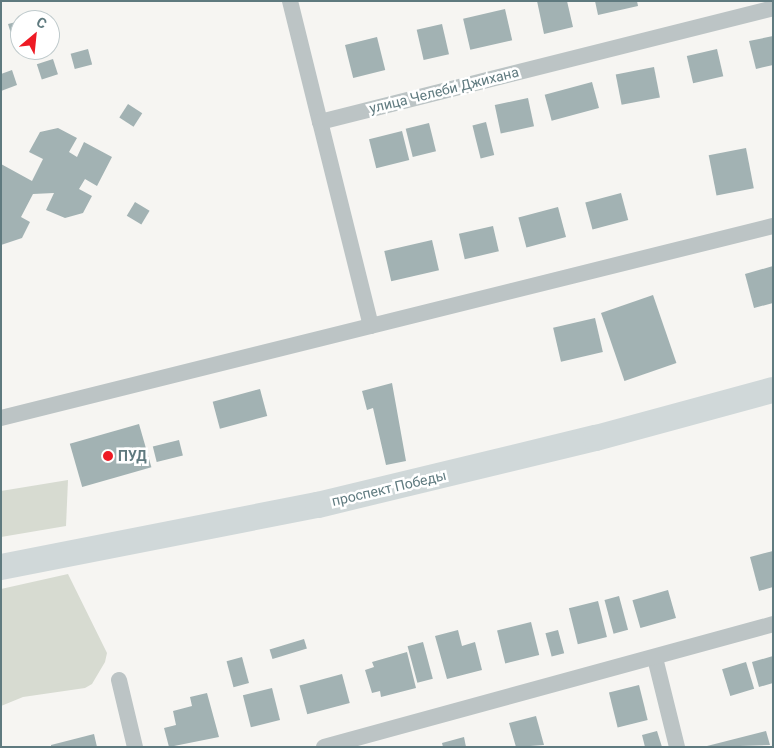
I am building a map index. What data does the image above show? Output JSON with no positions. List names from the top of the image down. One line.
{"streets":{"main road":["проспект Победы"],"street":["улица Челеби Джихана"]},"places":["ПУД"],"north":"top right"}
